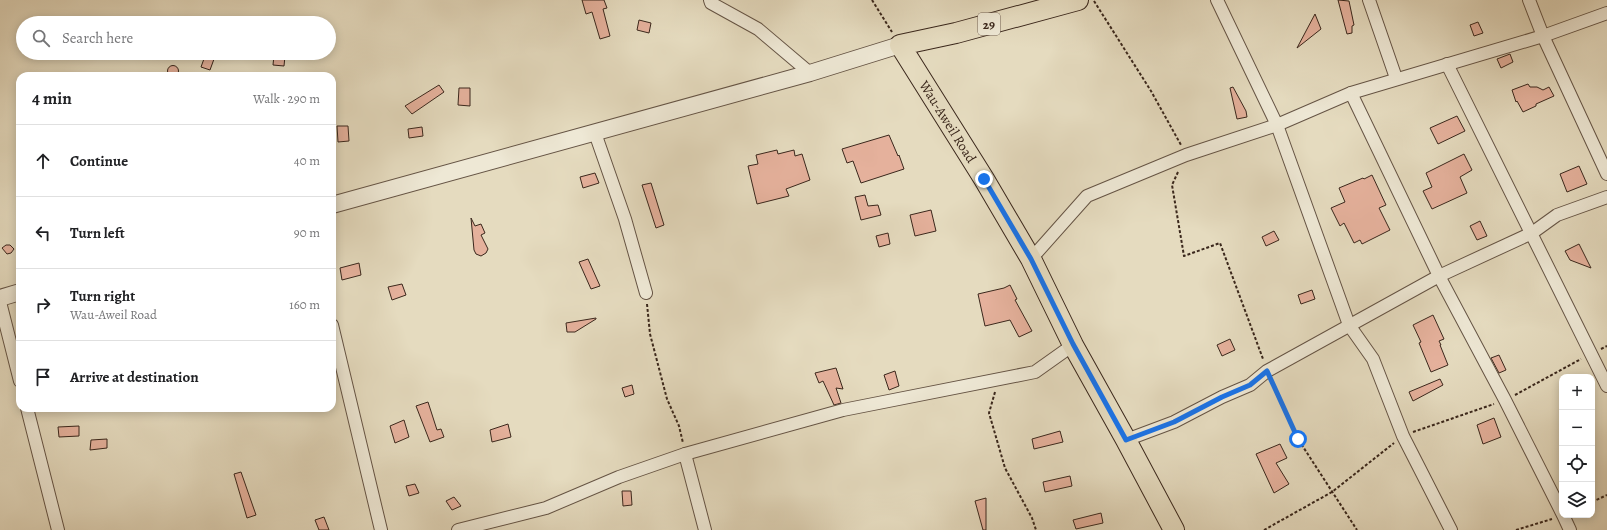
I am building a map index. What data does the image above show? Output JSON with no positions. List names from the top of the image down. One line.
{"streets":{"main road":["29","Wau-Aweil Road"]},"crossings":[["29","Wau-Aweil Road"]],"page":{"search":"Search here","heading":["4 min","Walk · 290 m"],"list":[["Continue","40 m"],["Turn left","90 m"],["Turn right","Wau-Aweil Road","160 m"],"Arrive at destination"],"map_buttons":["+","−"]}}
